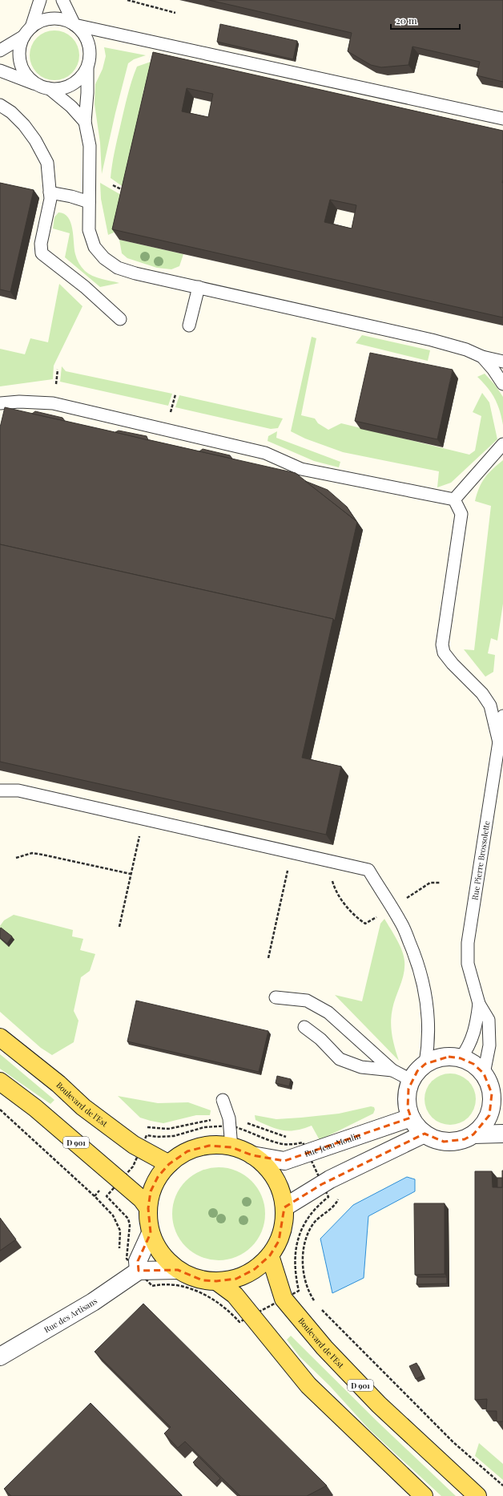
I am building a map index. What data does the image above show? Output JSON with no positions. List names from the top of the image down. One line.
{"streets":{"main road":["Boulevard de l'Est","D 901"],"street":["Rue Jean Moulin","Rue des Artisans"],"lane":["Rue Pierre Brossolette"]},"crossings":[["Rue Pierre Brossolette","Rue Jean Moulin"]],"scale_bar":"20 m"}
